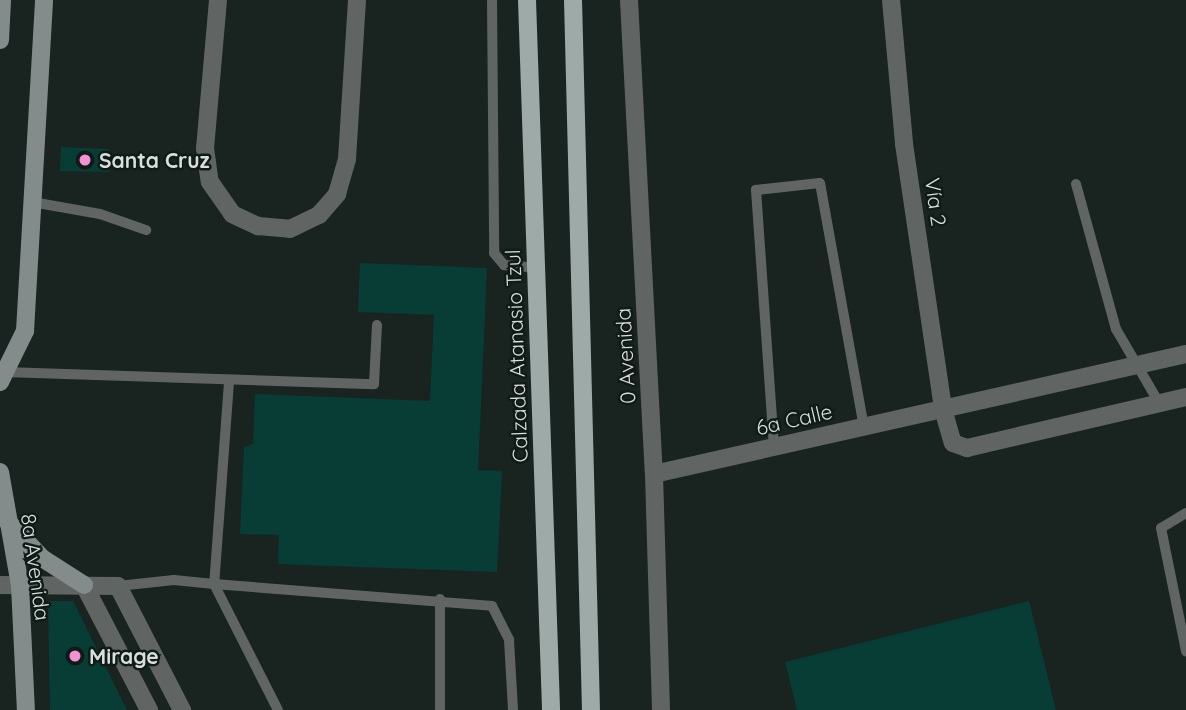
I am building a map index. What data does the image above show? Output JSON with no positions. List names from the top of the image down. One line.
{"streets":{"main road":["Calzada Atanasio Tzul","8a Avenida"],"street":["Vía 2","0 Avenida","6a Calle"]},"crossings":[["Vía 2","6a Calle"],["0 Avenida","6a Calle"]],"places":["Santa Cruz","Mirage"]}
